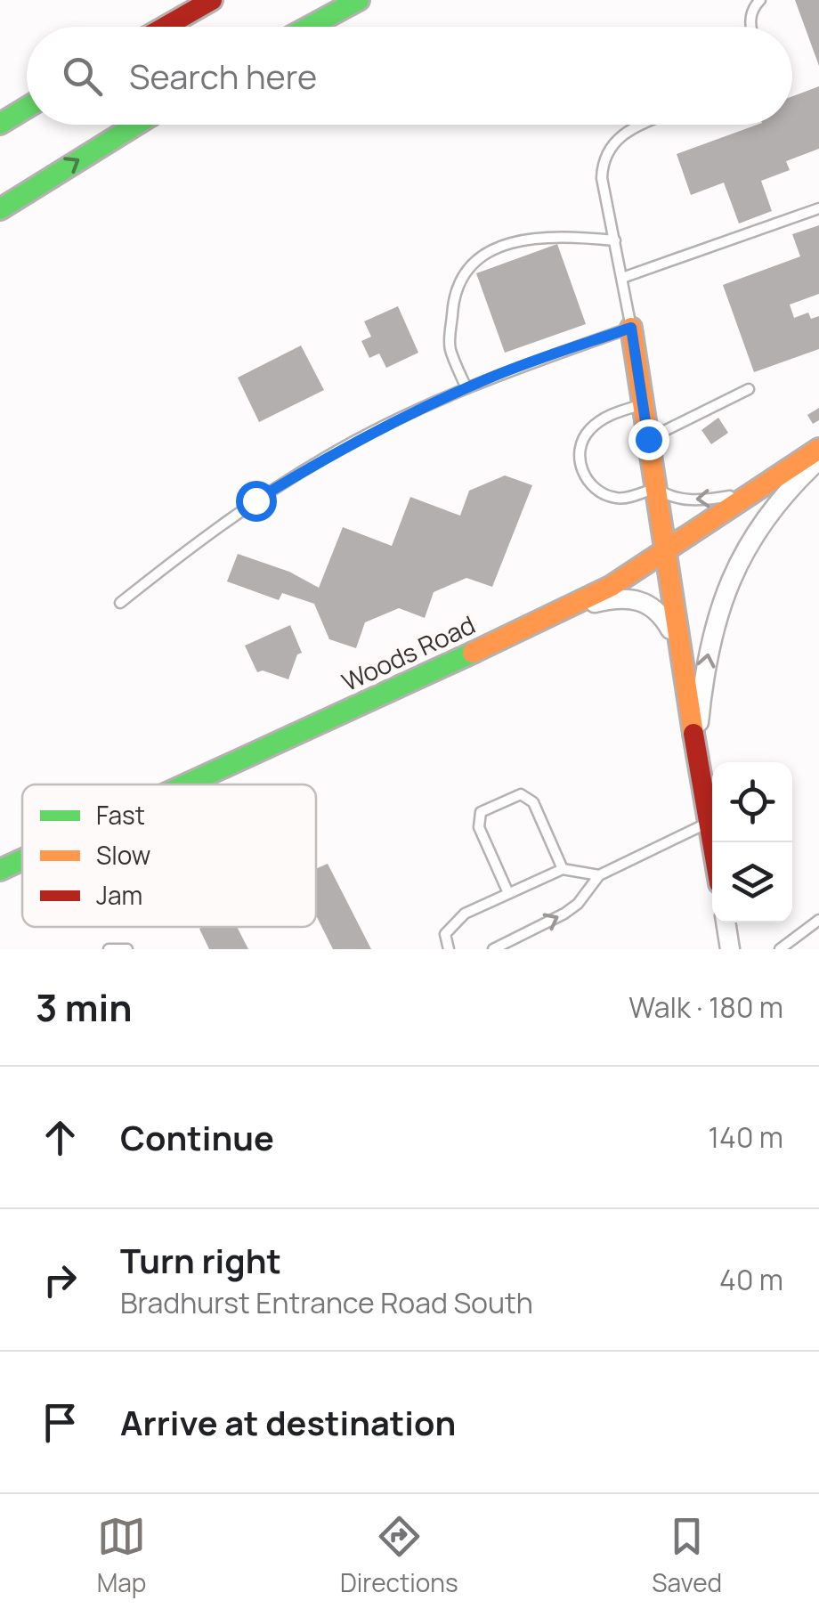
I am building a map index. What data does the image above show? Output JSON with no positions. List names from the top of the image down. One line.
{"streets":{"main road":["Woods Road"]},"legend":["Fast","Slow","Jam"],"page":{"search":"Search here","heading":["3 min","Walk · 180 m"],"list":[["Continue","140 m"],["Turn right","Bradhurst Entrance Road South","40 m"],"Arrive at destination"],"nav":["Map","Directions","Saved"]}}
